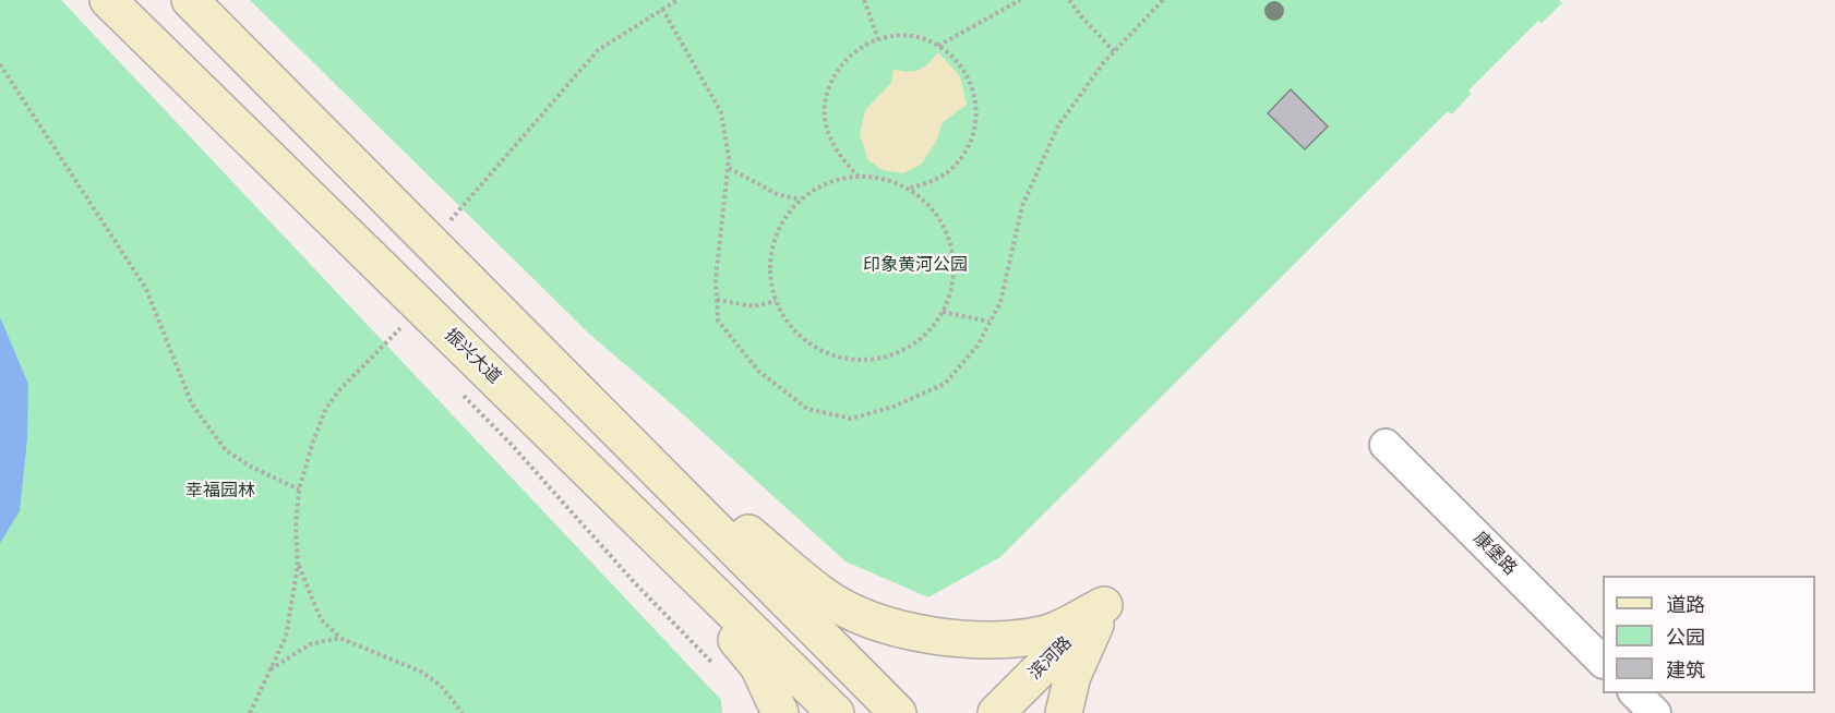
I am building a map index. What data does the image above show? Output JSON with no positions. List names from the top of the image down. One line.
{"streets":{"main road":["振兴大道","滨河路"],"street":["康堡路"]},"parks":["印象黄河公园","幸福园林"],"legend":["道路","公园","建筑"]}
